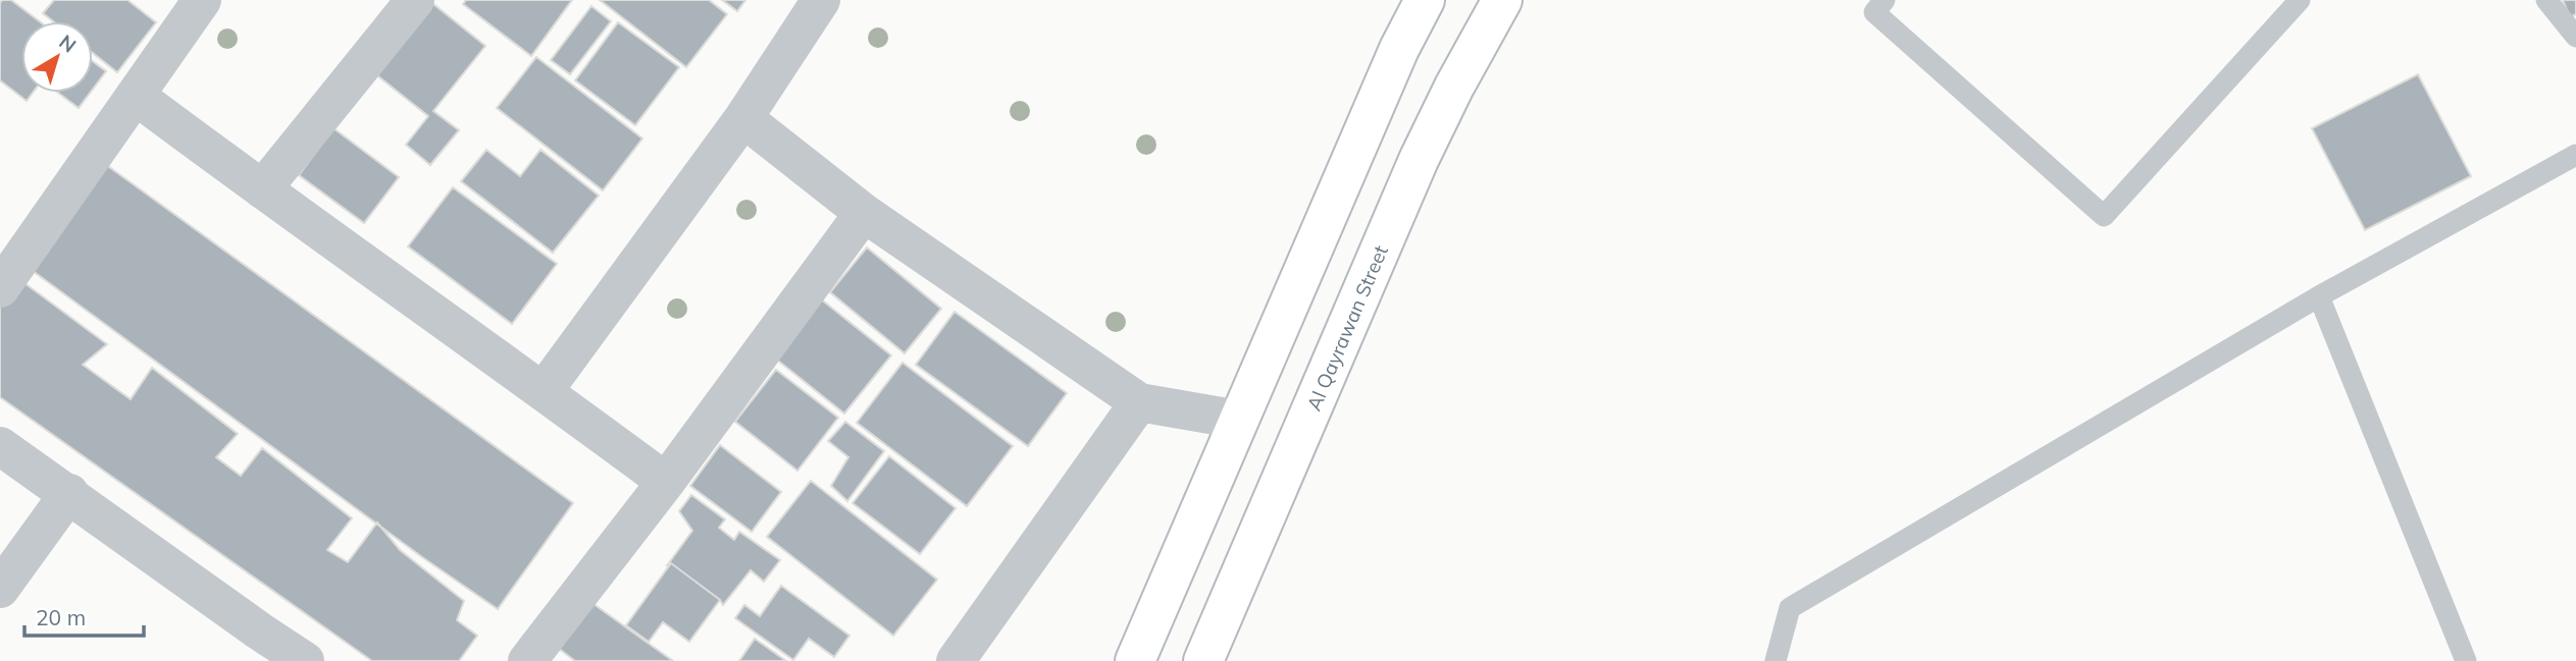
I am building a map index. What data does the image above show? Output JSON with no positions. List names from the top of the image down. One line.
{"streets":{"main road":["Al Qayrawan Street"]},"scale_bar":"20 m","north":"top right"}
